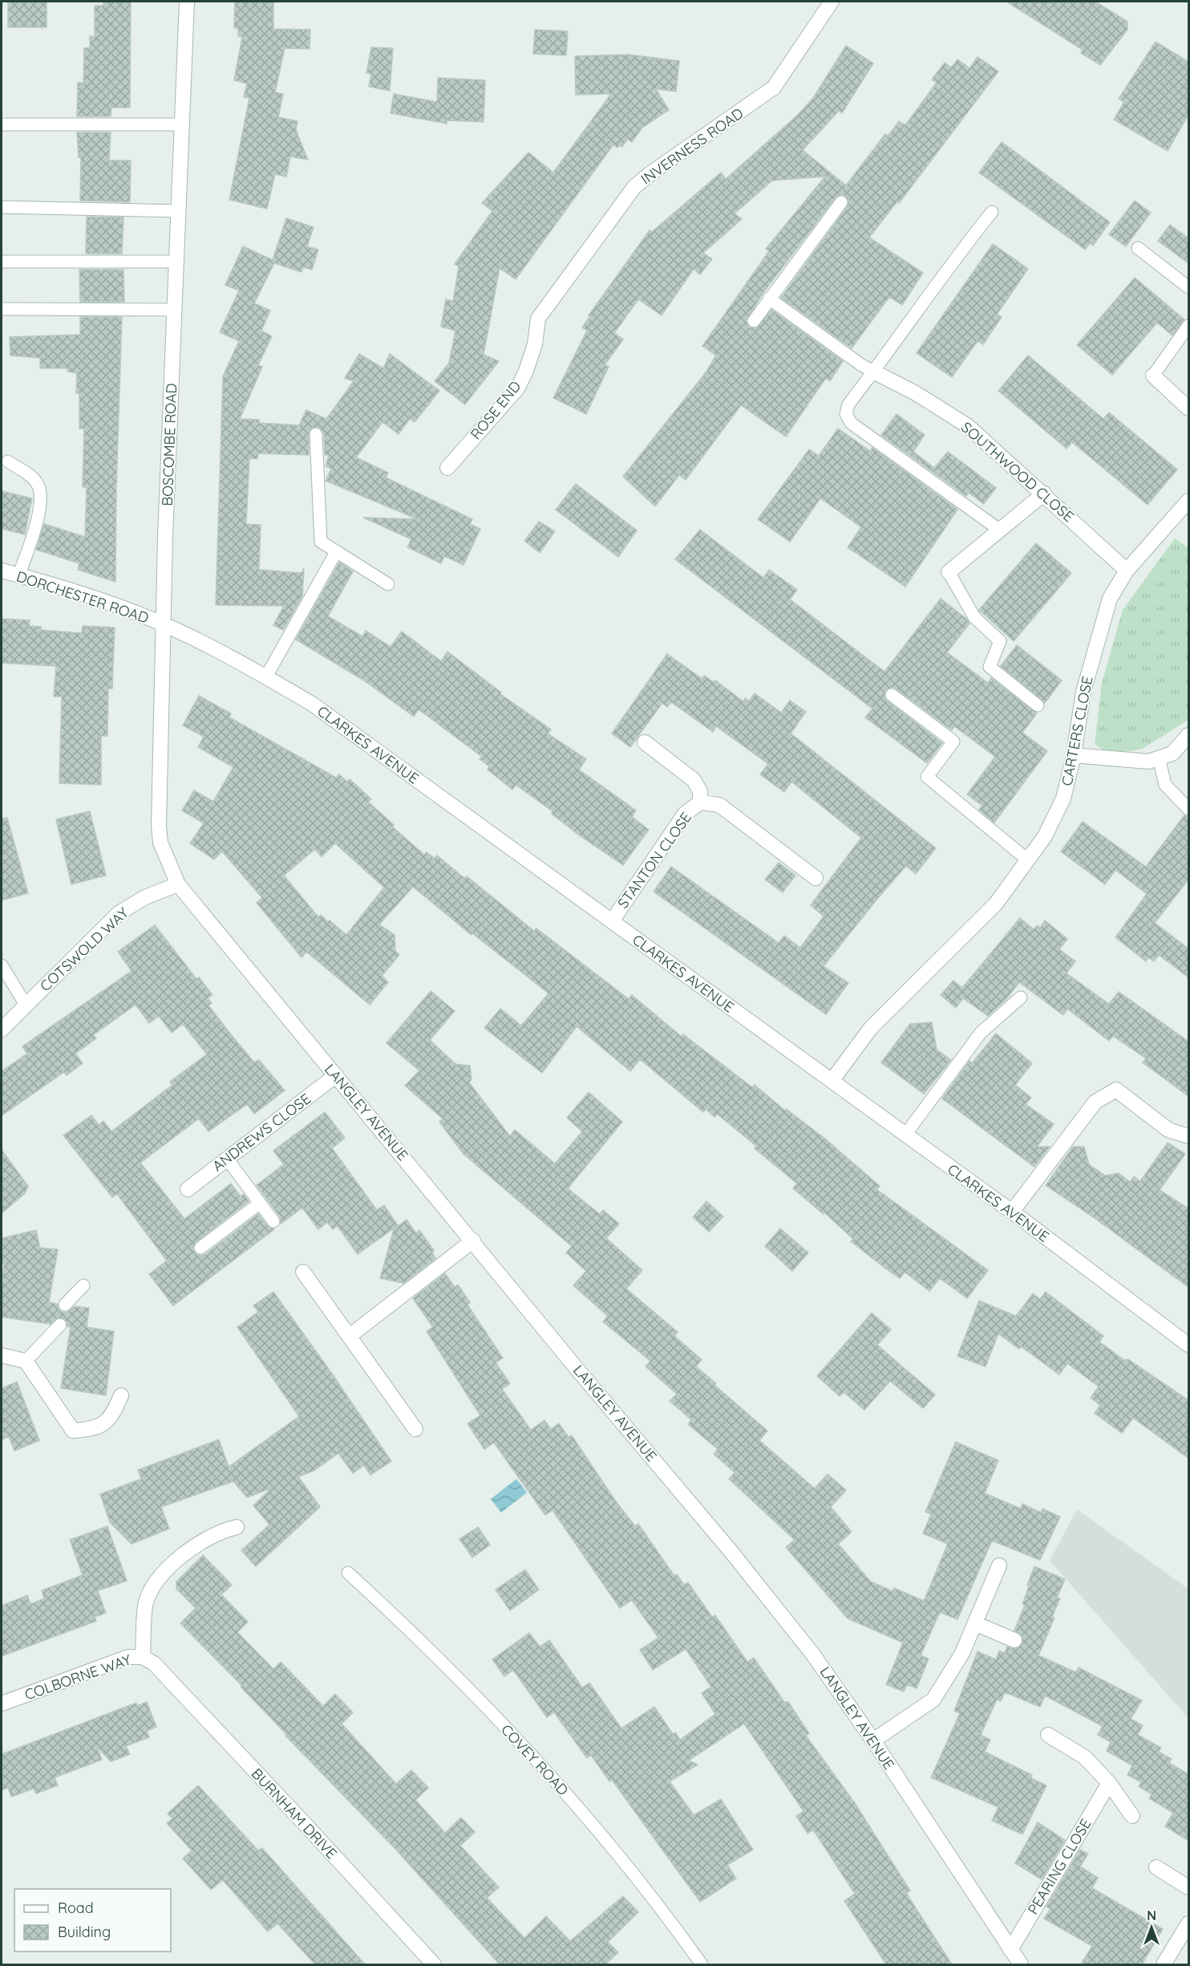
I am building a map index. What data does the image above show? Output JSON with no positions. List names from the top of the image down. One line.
{"streets":{"street":["INVERNESS ROAD","ROSE END","BOSCOMBE ROAD","SOUTHWOOD CLOSE","DORCHESTER ROAD","CARTERS CLOSE","CLARKES AVENUE","STANTON CLOSE","COTSWOLD WAY","LANGLEY AVENUE","ANDREWS CLOSE","COLBORNE WAY","BURNHAM DRIVE","PEARING CLOSE"],"lane":["COVEY ROAD"]},"crossings":[["INVERNESS ROAD","ROSE END"],["BOSCOMBE ROAD","DORCHESTER ROAD"],["BOSCOMBE ROAD","CLARKES AVENUE"],["BOSCOMBE ROAD","COTSWOLD WAY"],["BOSCOMBE ROAD","LANGLEY AVENUE"],["SOUTHWOOD CLOSE","CARTERS CLOSE"],["DORCHESTER ROAD","CLARKES AVENUE"],["CARTERS CLOSE","CLARKES AVENUE"],["CLARKES AVENUE","STANTON CLOSE"],["COTSWOLD WAY","LANGLEY AVENUE"],["LANGLEY AVENUE","ANDREWS CLOSE"],["LANGLEY AVENUE","PEARING CLOSE"],["COLBORNE WAY","BURNHAM DRIVE"]],"legend":["Road","Building"],"north":"top"}
